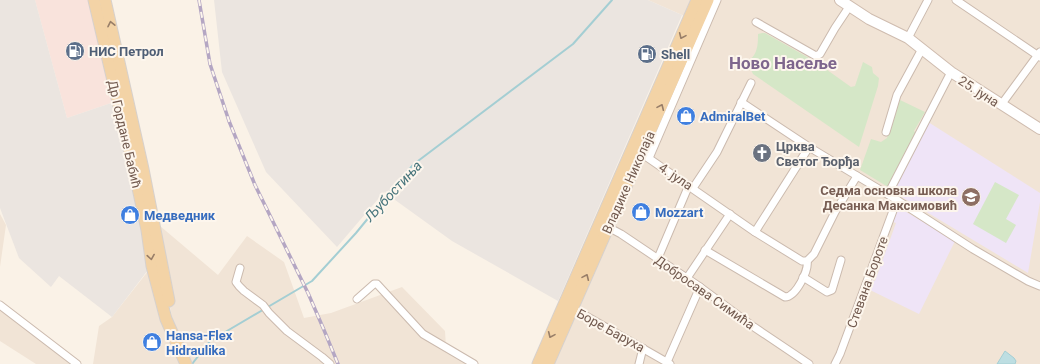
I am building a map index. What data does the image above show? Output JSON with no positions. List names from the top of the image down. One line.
{"streets":{"main road":["Др Гордане Бабић","Владике Николаја"],"street":["25. јуна","4. јула","Стевана Бороте","Добросава Симића","Боре Баруха"]},"crossings":[["4. јула","Владике Николаја"],["Владике Николаја","Добросава Симића"],["Владике Николаја","Боре Баруха"]],"districts":["Ново Насеље"],"water":["Љубостиња"],"places":{"fuel station":["НИС Петрол","Shell"],"shop":["AdmiralBet","Mozzart","Медведник","Hansa-Flex Hidraulika"],"church":["Црква Светог Ђорђа"],"school or university":["Седма основна школа Десанка Максимовић"]}}
